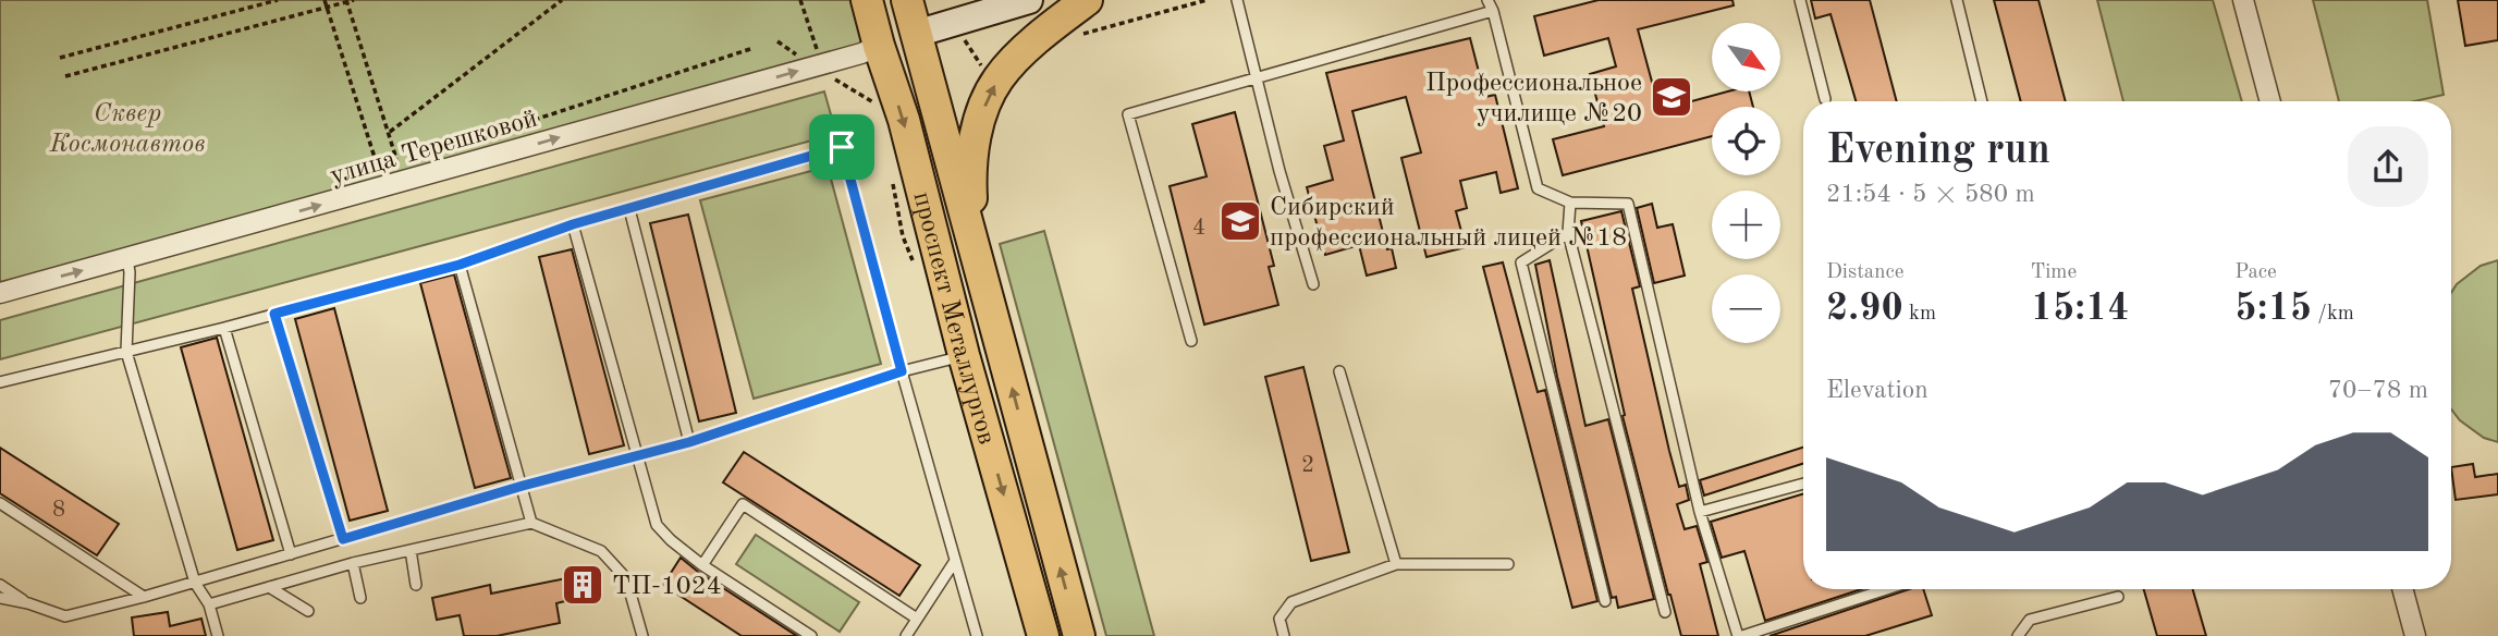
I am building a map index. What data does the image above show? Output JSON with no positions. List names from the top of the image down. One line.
{"streets":{"main road":["проспект Металлургов"],"street":["улица Терешковой"]},"crossings":[["улица Терешковой","проспект Металлургов"]],"one_way":["улица Терешковой"],"parks":["Сквер Космонавтов"],"places":{"school or university":["Профессиональное училище №20","Сибирский профессиональный лицей №18"],"building":["ТП-1024"]},"house_numbers":["4","2","8"],"north":"bottom right","page":{"map_buttons":["+","−"],"heading":["Evening run","21:54 · 5 × 580 m"],"stats":[["Distance","2.90 km"],["Time","15:14"],["Pace","5:15 /km"]],"chart":["Elevation","70–78 m"]}}
